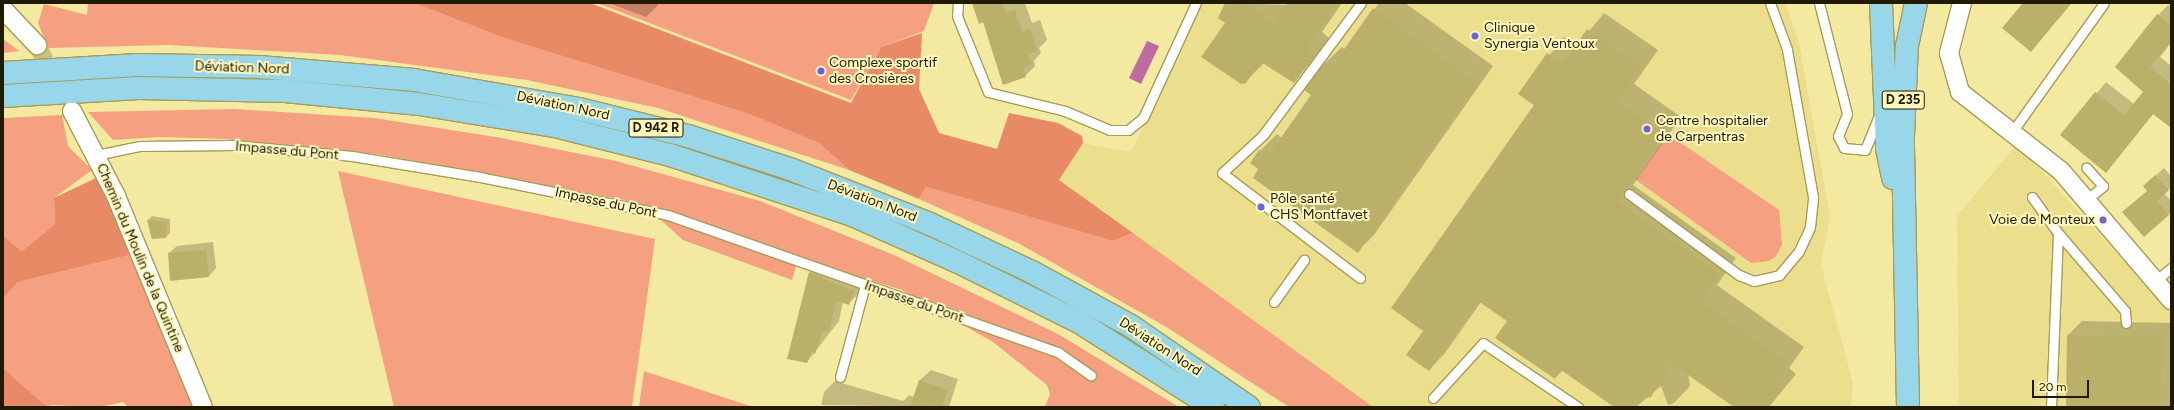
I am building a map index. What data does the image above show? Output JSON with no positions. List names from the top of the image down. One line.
{"streets":{"main road":["Déviation Nord","D 235","D 942 R"],"street":["Chemin du Moulin de la Quintine"],"lane":["Impasse du Pont"]},"crossings":[["Impasse du Pont","Chemin du Moulin de la Quintine"]],"places":["Clinique Synergia Ventoux","Complexe sportif des Crosières","Centre hospitalier de Carpentras","Pôle santé CHS Montfavet","Voie de Monteux"],"scale_bar":"20 m"}
